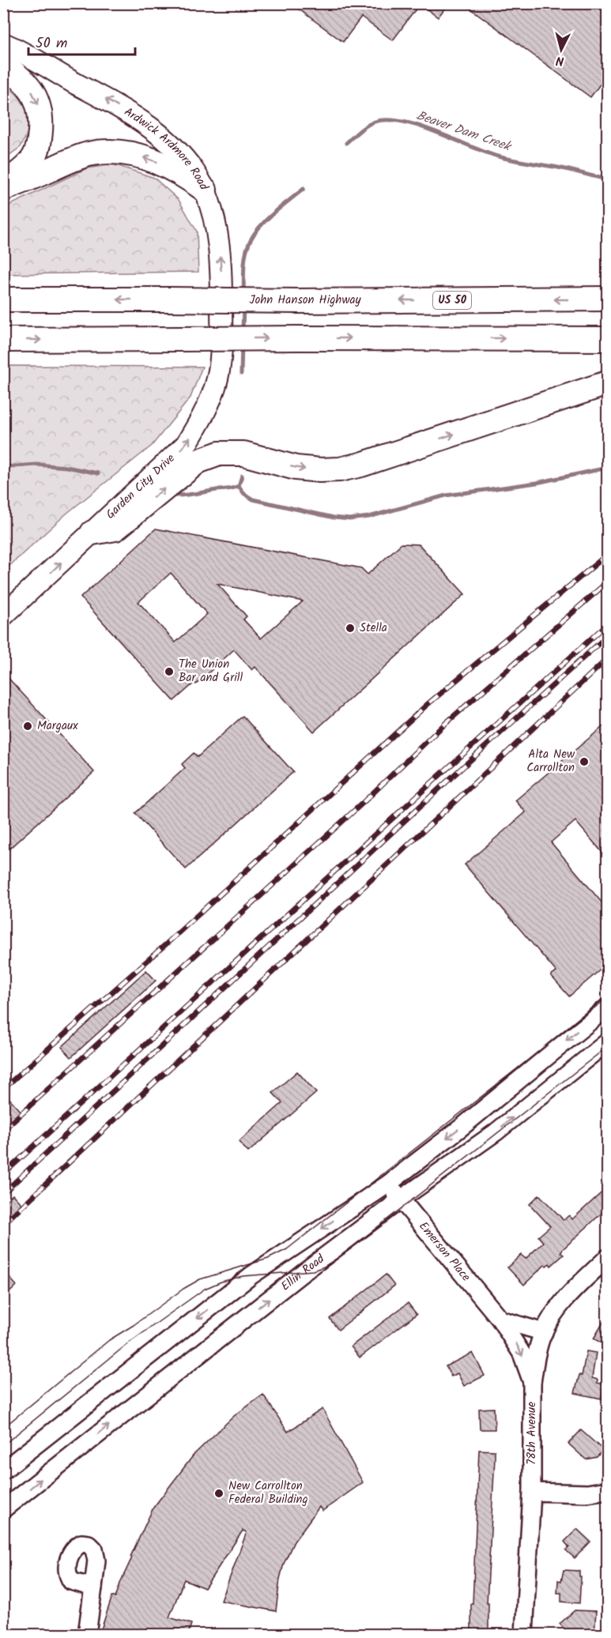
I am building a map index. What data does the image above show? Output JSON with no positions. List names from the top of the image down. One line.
{"streets":{"highway":["John Hanson Highway","US 50"],"main road":["Ardwick Ardmore Road","Garden City Drive"],"street":["Emerson Place","Ellin Road","78th Avenue"]},"crossings":[["Ardwick Ardmore Road","Garden City Drive"],["Emerson Place","Ellin Road"],["Emerson Place","78th Avenue"]],"one_way":["Ardwick Ardmore Road","Garden City Drive"],"water":["Beaver Dam Creek"],"places":["Stella","The Union Bar and Grill","Margaux","Alta New Carrollton","New Carrollton Federal Building"],"scale_bar":"50 m","north":"bottom"}
